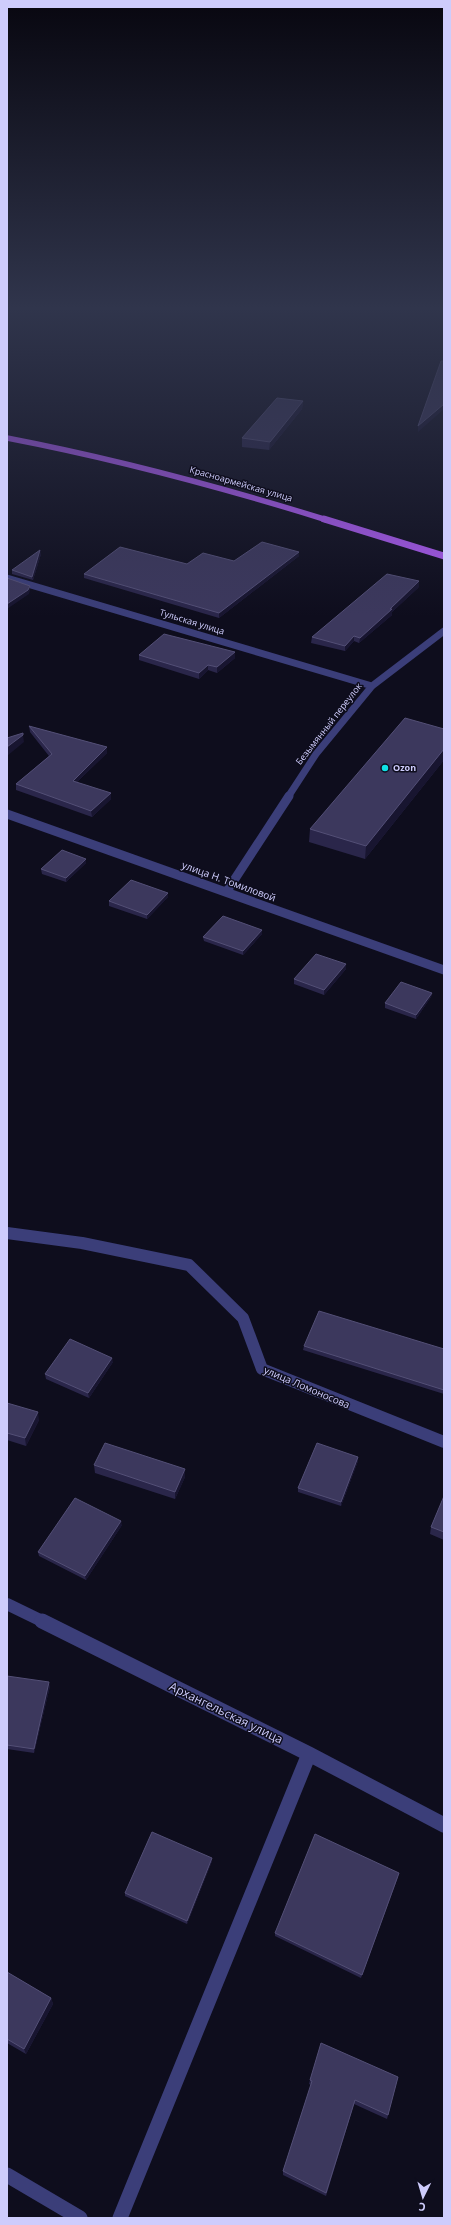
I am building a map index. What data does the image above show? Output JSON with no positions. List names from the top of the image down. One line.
{"streets":{"main road":["Красноармейская улица"],"street":["Тульская улица","Безымянный переулок","улица Н. Томиловой","улица Ломоносова","Архангельская улица"]},"crossings":[["Тульская улица","Безымянный переулок"],["Безымянный переулок","улица Н. Томиловой"]],"places":["Ozon"],"north":"bottom"}
